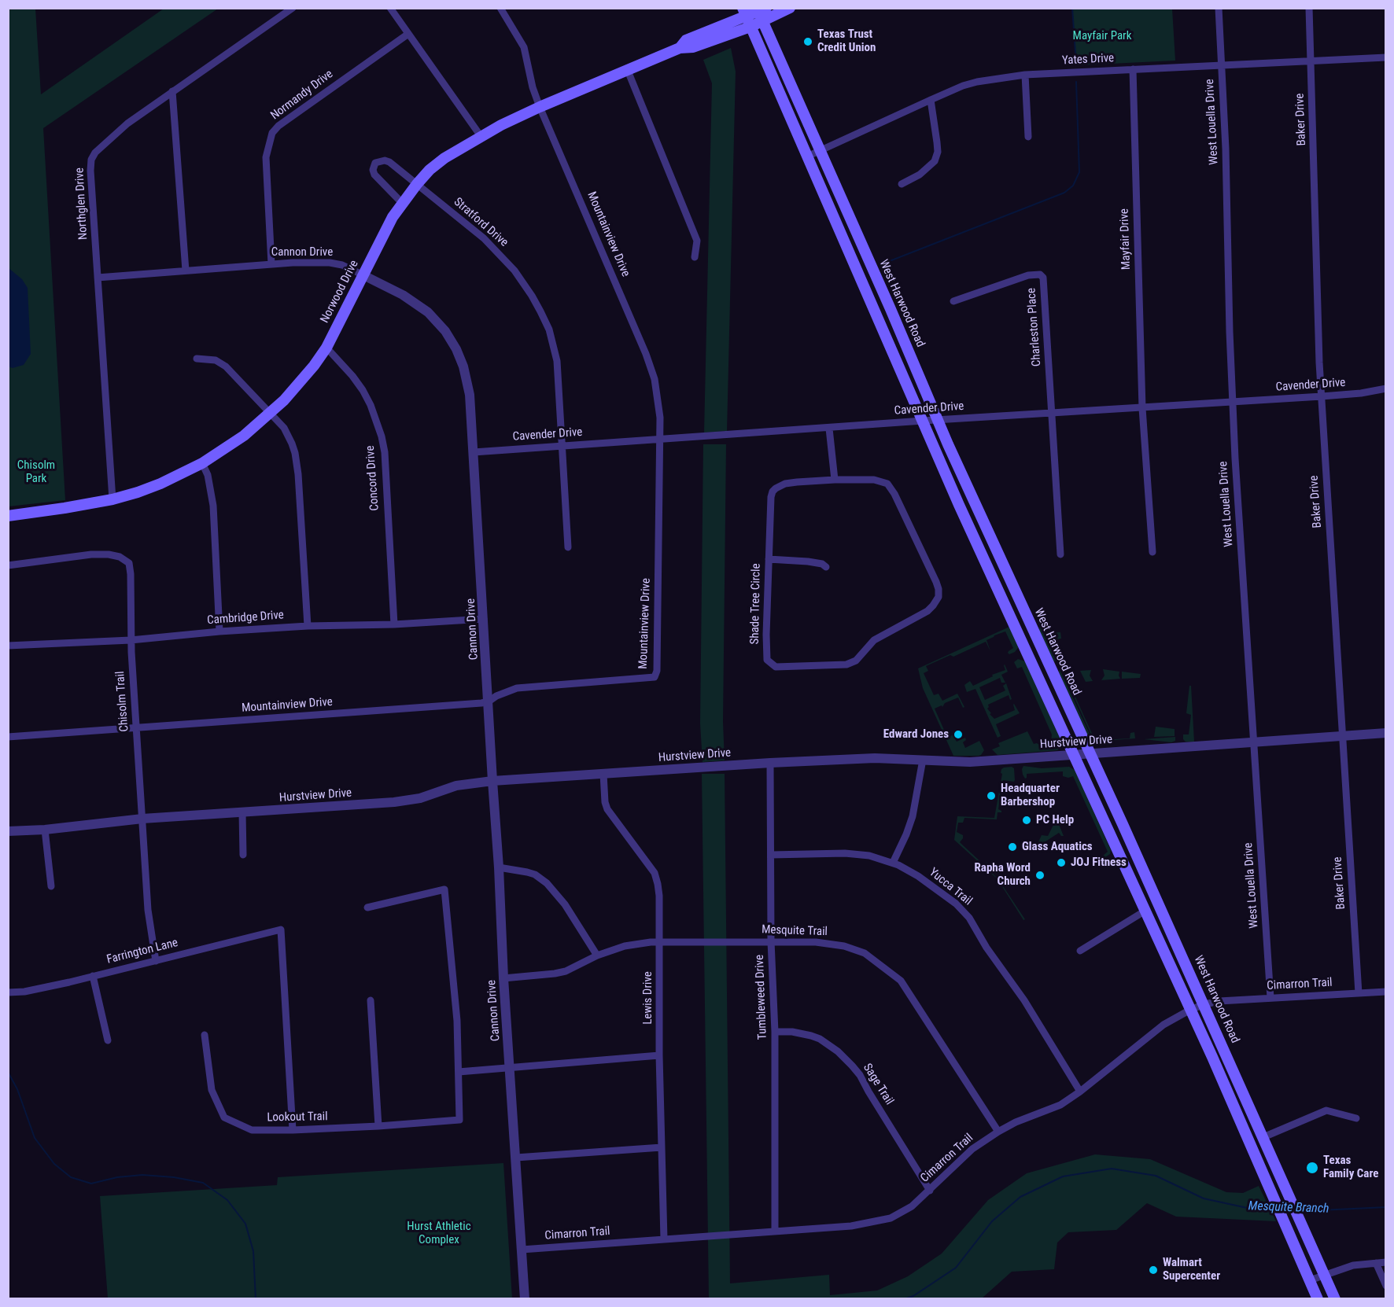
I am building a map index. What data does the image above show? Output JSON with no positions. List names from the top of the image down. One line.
{"streets":{"main road":["Norwood Drive","West Harwood Road"],"street":["Yates Drive","Normandy Drive","Baker Drive","West Louella Drive","Northglen Drive","Stratford Drive","Mountainview Drive","Mayfair Drive","Cannon Drive","Charleston Place","Cavender Drive","Concord Drive","Shade Tree Circle","Cambridge Drive","Chisolm Trail","Hurstview Drive","Yucca Trail","Mesquite Trail","Farrington Lane","Cimarron Trail","Tumbleweed Drive","Lewis Drive","Sage Trail","Lookout Trail"]},"crossings":[["Yates Drive","Baker Drive"],["Yates Drive","West Louella Drive"],["Yates Drive","Mayfair Drive"],["Yates Drive","West Harwood Road"],["Normandy Drive","Cannon Drive"],["Baker Drive","Cavender Drive"],["Baker Drive","Hurstview Drive"],["Baker Drive","Cimarron Trail"],["West Louella Drive","Cavender Drive"],["West Louella Drive","Hurstview Drive"],["West Louella Drive","Cimarron Trail"],["Northglen Drive","Cannon Drive"],["Northglen Drive","Norwood Drive"],["Stratford Drive","Norwood Drive"],["Stratford Drive","Cavender Drive"],["Mountainview Drive","Cannon Drive"],["Mountainview Drive","Norwood Drive"],["Mountainview Drive","Cavender Drive"],["Mountainview Drive","Chisolm Trail"],["Mayfair Drive","Cavender Drive"],["Cannon Drive","Norwood Drive"],["Cannon Drive","Cavender Drive"],["Cannon Drive","Cambridge Drive"],["Cannon Drive","Hurstview Drive"],["Cannon Drive","Mesquite Trail"],["Cannon Drive","Cimarron Trail"],["Norwood Drive","West Harwood Road"],["Norwood Drive","Concord Drive"],["West Harwood Road","Cavender Drive"],["West Harwood Road","Hurstview Drive"],["West Harwood Road","Cimarron Trail"],["Charleston Place","Cavender Drive"],["Concord Drive","Cambridge Drive"],["Cambridge Drive","Chisolm Trail"],["Chisolm Trail","Hurstview Drive"],["Chisolm Trail","Farrington Lane"],["Hurstview Drive","Tumbleweed Drive"],["Hurstview Drive","Lewis Drive"],["Yucca Trail","Cimarron Trail"],["Yucca Trail","Tumbleweed Drive"],["Mesquite Trail","Cimarron Trail"],["Mesquite Trail","Tumbleweed Drive"],["Mesquite Trail","Lewis Drive"],["Farrington Lane","Lookout Trail"],["Cimarron Trail","Tumbleweed Drive"],["Cimarron Trail","Lewis Drive"],["Cimarron Trail","Sage Trail"],["Tumbleweed Drive","Sage Trail"]],"water":["Mesquite Branch"],"parks":["Mayfair Park","Chisolm Park","Hurst Athletic Complex"],"places":["Texas Trust Credit Union","Edward Jones","Headquarter Barbershop","PC Help","Glass Aquatics","JOJ Fitness","Rapha Word Church","Texas Family Care","Walmart Supercenter"]}
